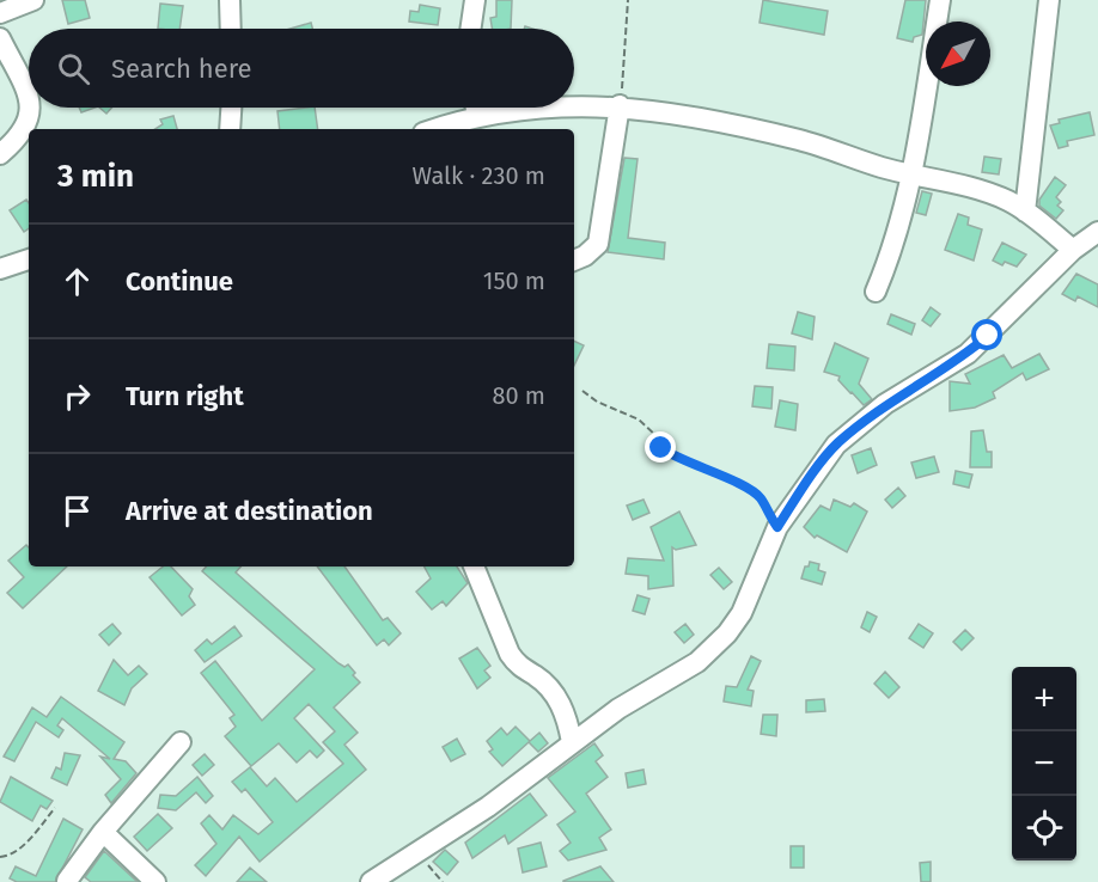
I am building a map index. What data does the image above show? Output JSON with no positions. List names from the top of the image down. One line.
{"north":"bottom left","page":{"search":"Search here","heading":["3 min","Walk · 230 m"],"list":[["Continue","150 m"],["Turn right","80 m"],"Arrive at destination"],"map_buttons":["+","−"]}}
